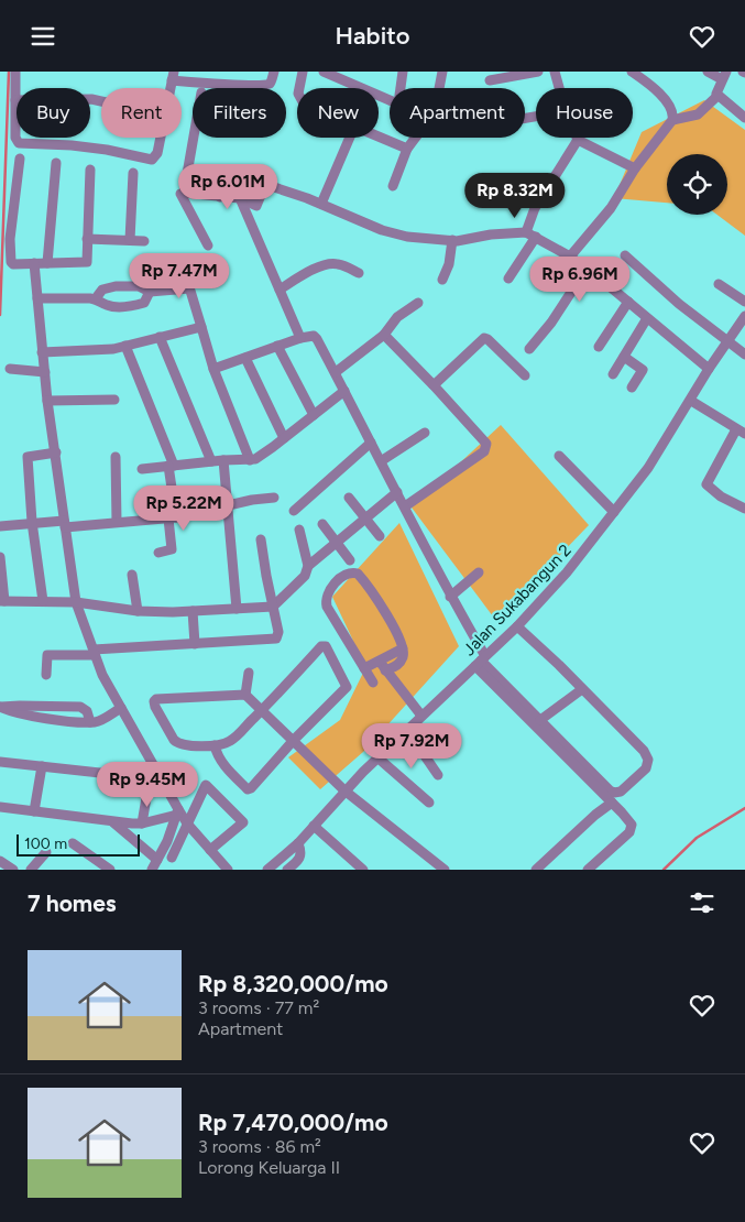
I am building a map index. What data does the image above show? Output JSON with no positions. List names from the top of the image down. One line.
{"streets":{"street":["Jalan Sukabangun 2"]},"scale_bar":"100 m","page":{"header":"Habito","chip":["Buy","Rent","Filters","New","Apartment","House"],"price":["Rp 6.01M","Rp 8.32M","Rp 7.47M","Rp 6.96M","Rp 5.22M","Rp 7.92M","Rp 9.45M"],"scale":"100 m","heading":"7 homes","list":[{"name":"Rp 8,320,000/mo","note":"3 rooms · 77 m² · Apartment"},{"name":"Rp 7,470,000/mo","note":"3 rooms · 86 m² · Lorong Keluarga II"}]}}
